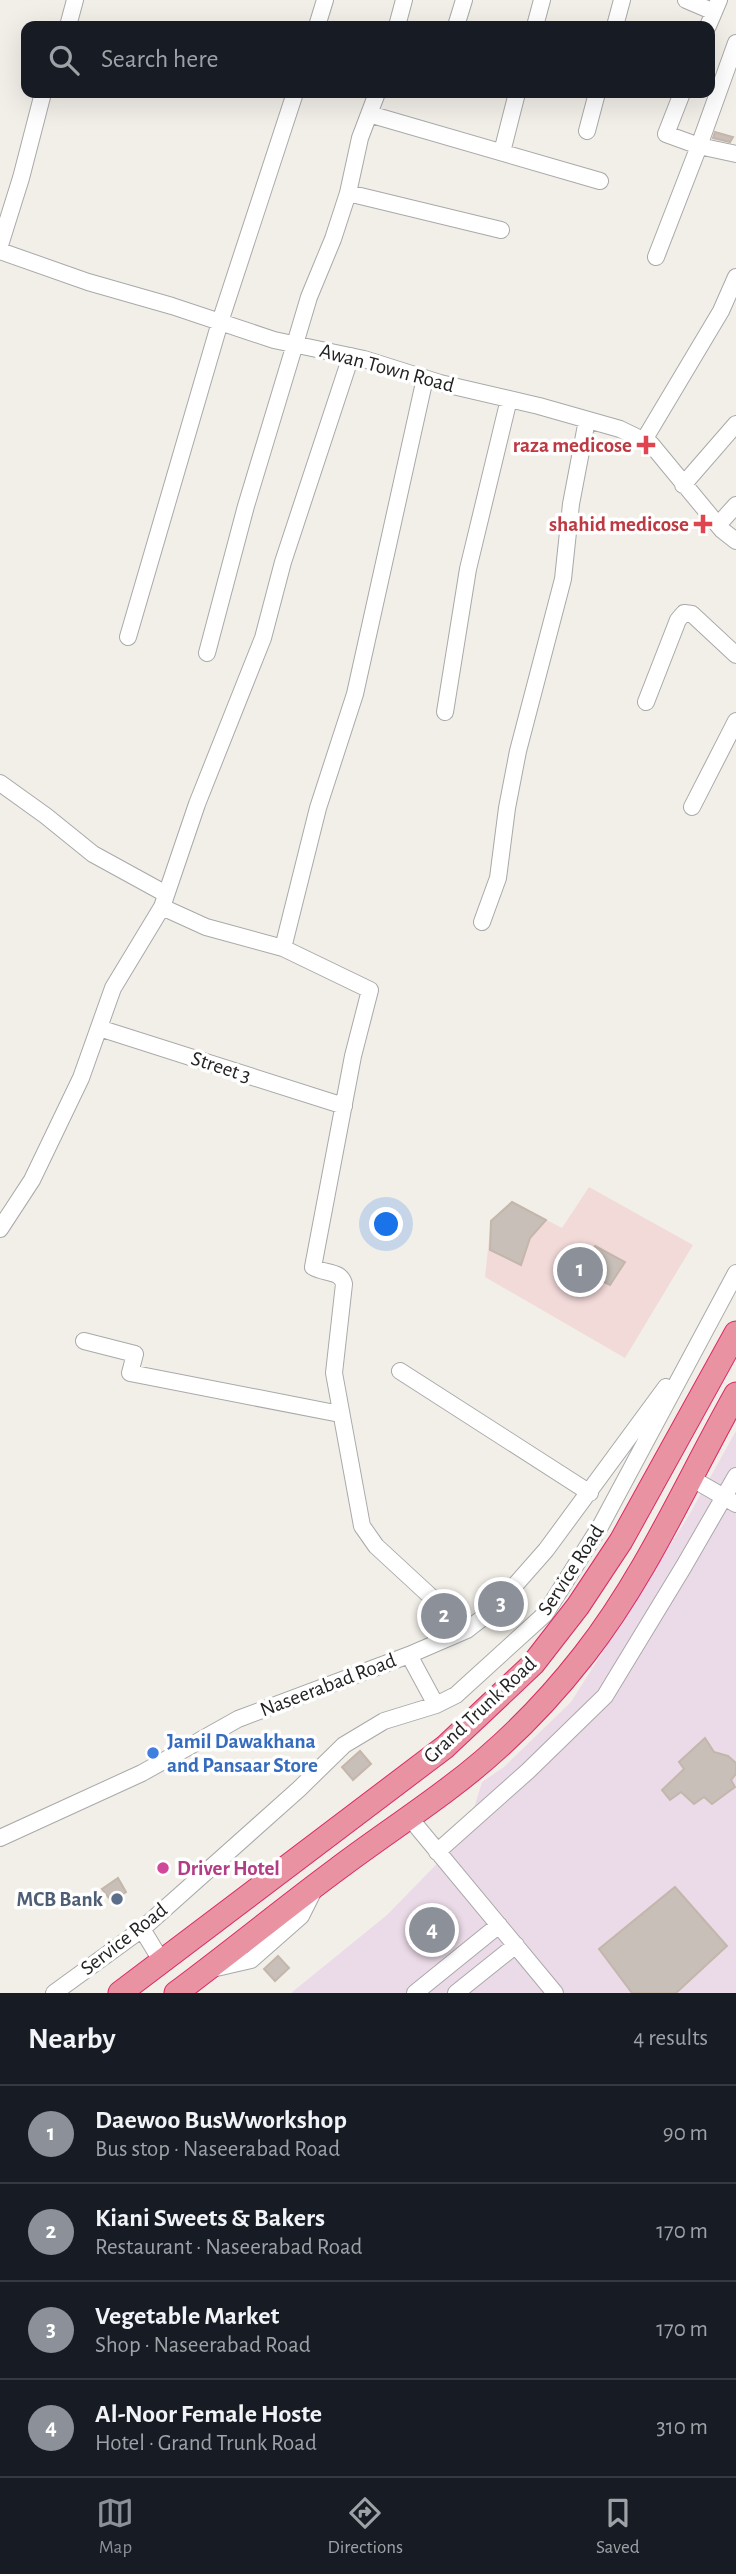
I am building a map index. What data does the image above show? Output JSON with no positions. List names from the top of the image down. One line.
{"streets":{"highway":["Grand Trunk Road"],"street":["Awan Town Road","Street 3","Service Road","Naseerabad Road"]},"crossings":[["Service Road","Naseerabad Road"]],"places":{"health":["raza medicose","shahid medicose"],"other":["Jamil Dawakhana and Pansaar Store","Driver Hotel","MCB Bank"]},"page":{"search":"Search here","pins":["1","3","2","4"],"heading":["Nearby","4 results"],"list":[{"mark":"1","name":"Daewoo BusWworkshop","note":"Bus stop · Naseerabad Road","value":"90 m"},{"mark":"2","name":"Kiani Sweets & Bakers","note":"Restaurant · Naseerabad Road","value":"170 m"},{"mark":"3","name":"Vegetable Market","note":"Shop · Naseerabad Road","value":"170 m"},{"mark":"4","name":"Al-Noor Female Hoste","note":"Hotel · Grand Trunk Road","value":"310 m"}],"nav":["Map","Directions","Saved"]}}
